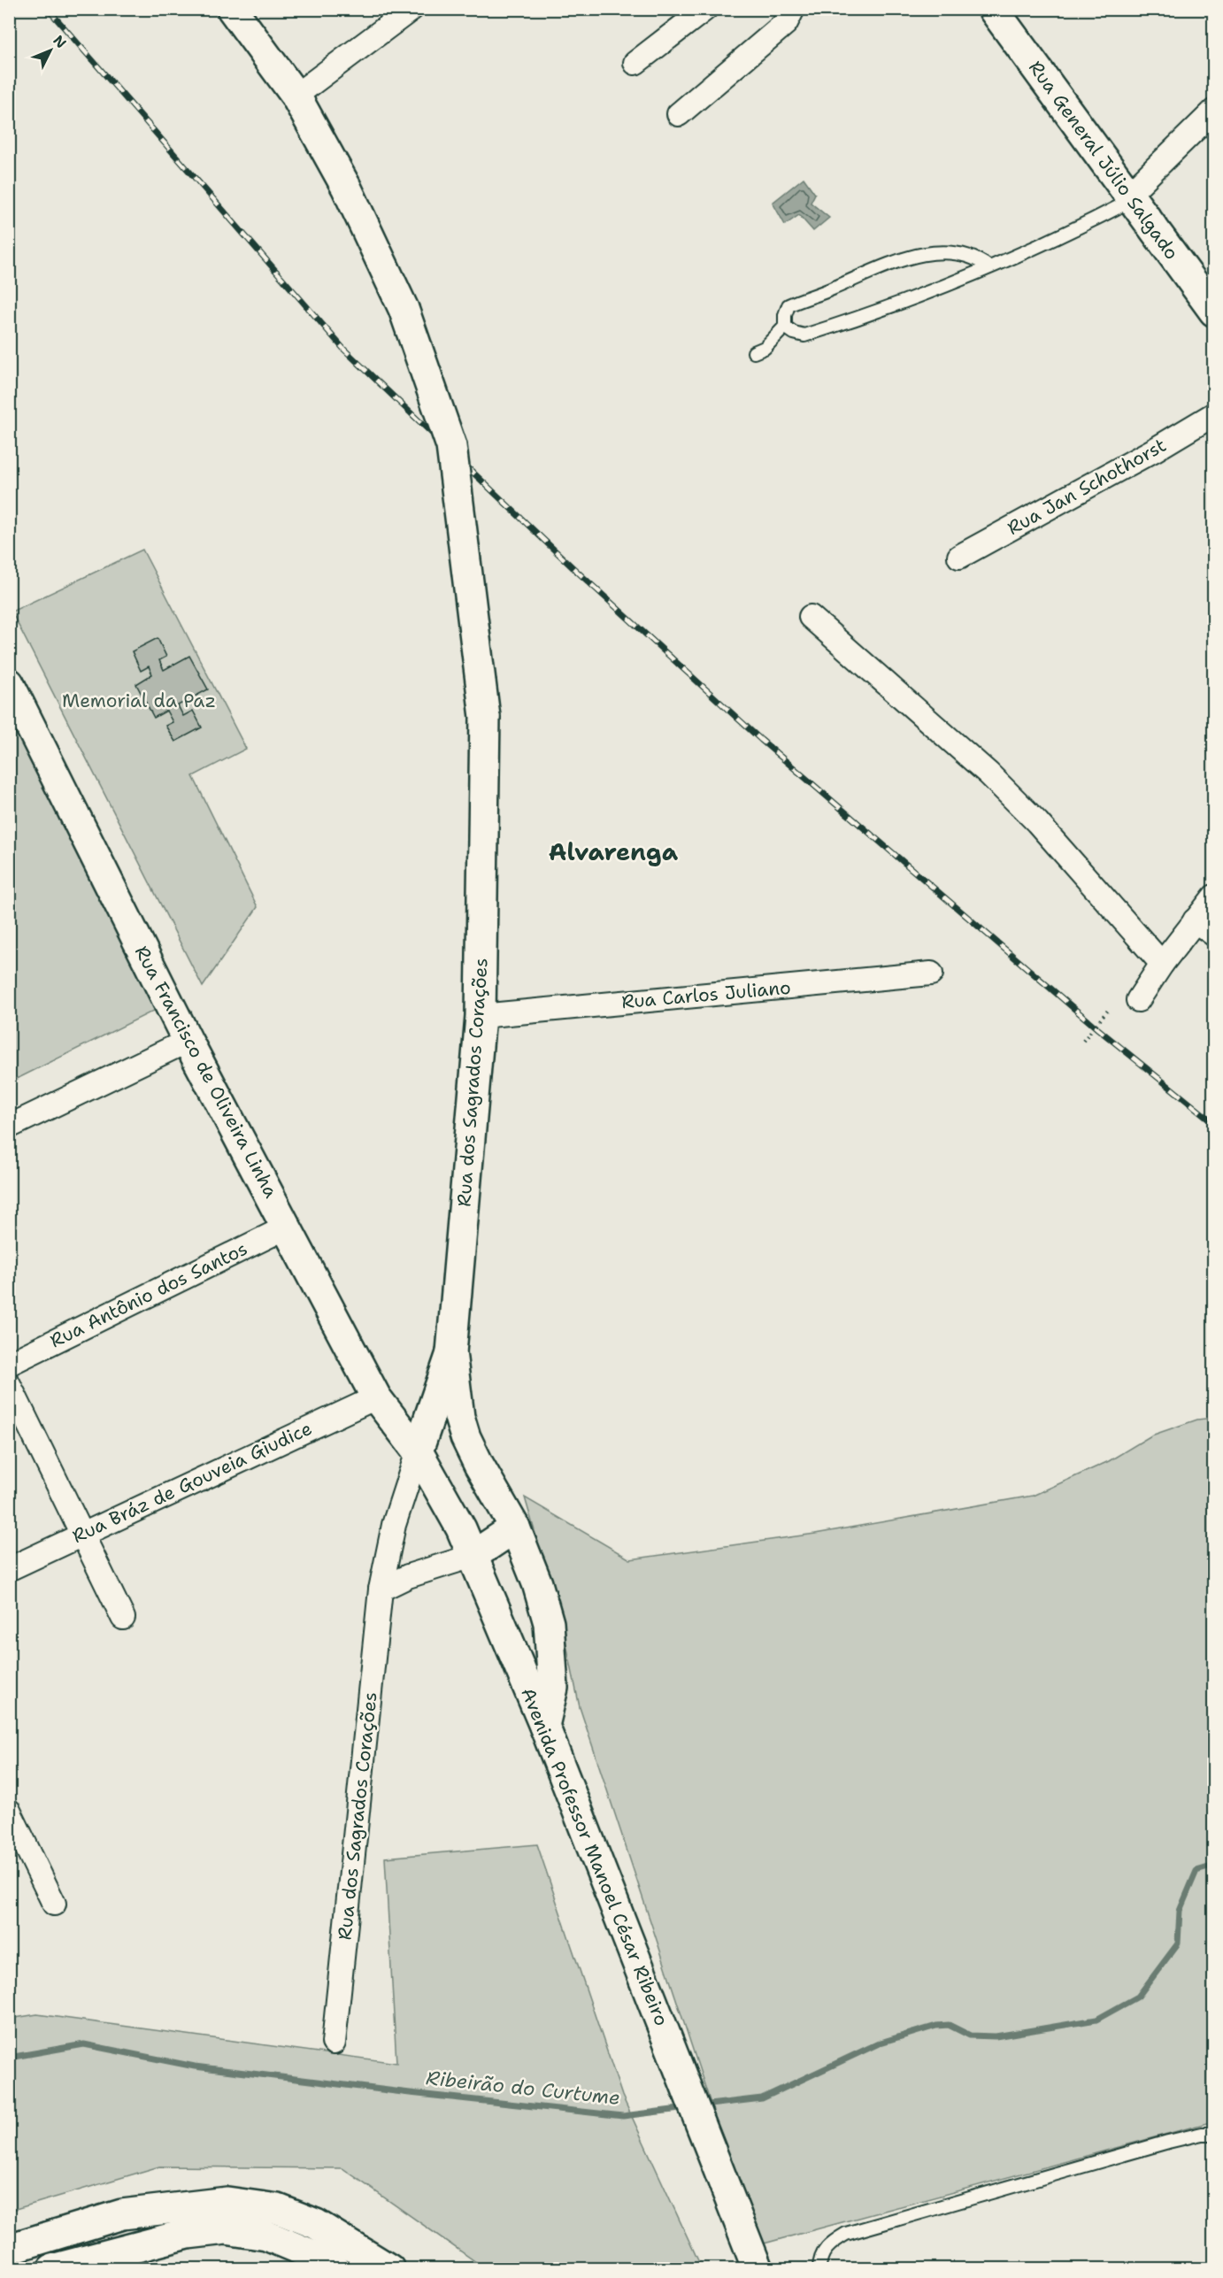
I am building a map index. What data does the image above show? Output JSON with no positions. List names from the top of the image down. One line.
{"streets":{"main road":["Rua General Júlio Salgado","Rua Francisco de Oliveira Linha","Rua dos Sagrados Corações","Avenida Professor Manoel César Ribeiro"],"street":["Rua Jan Schothorst","Rua Carlos Juliano","Rua Antônio dos Santos","Rua Bráz de Gouveia Giudice"]},"crossings":[["Rua Carlos Juliano","Rua dos Sagrados Corações"],["Rua Francisco de Oliveira Linha","Rua dos Sagrados Corações"],["Rua Francisco de Oliveira Linha","Rua Antônio dos Santos"],["Rua Francisco de Oliveira Linha","Rua Bráz de Gouveia Giudice"],["Rua Francisco de Oliveira Linha","Avenida Professor Manoel César Ribeiro"],["Rua dos Sagrados Corações","Avenida Professor Manoel César Ribeiro"]],"districts":["Alvarenga"],"water":["Ribeirão do Curtume"],"parks":["Memorial da Paz"],"north":"top right"}
